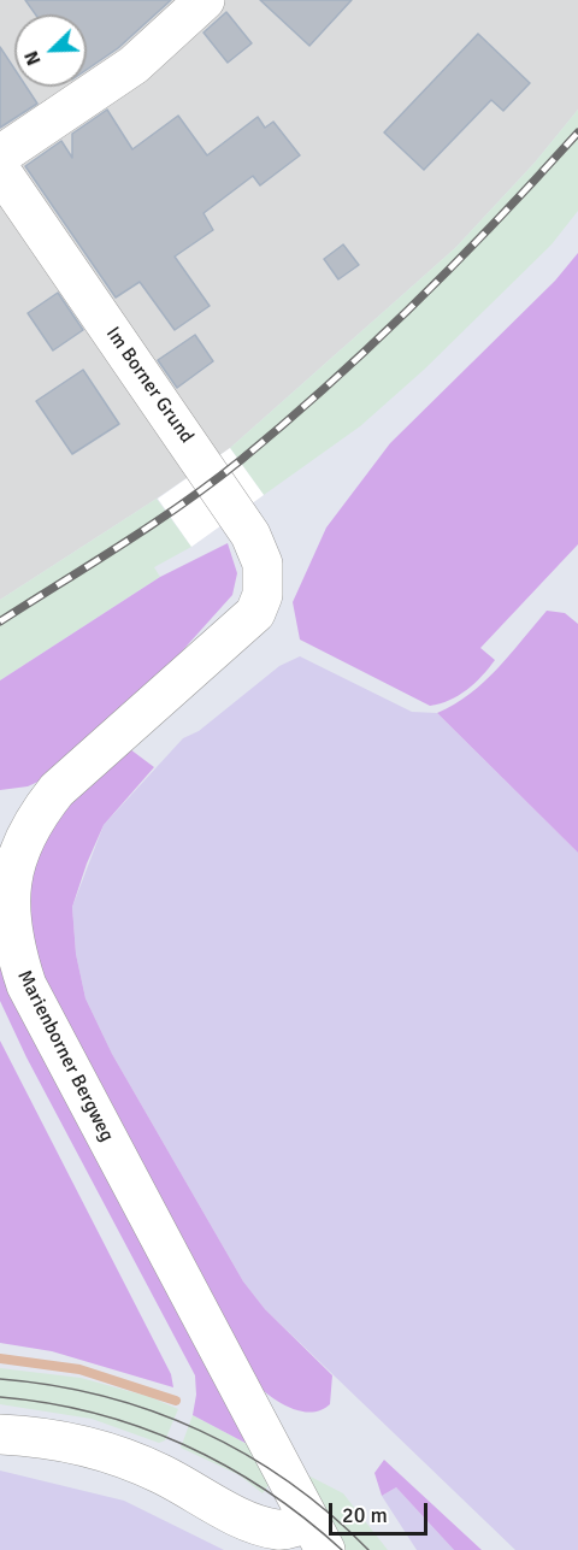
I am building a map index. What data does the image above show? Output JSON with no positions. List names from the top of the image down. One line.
{"streets":{"street":["Im Borner Grund","Marienborner Bergweg"]},"crossings":[["Im Borner Grund","Marienborner Bergweg"]],"scale_bar":"20 m","north":"bottom left"}
